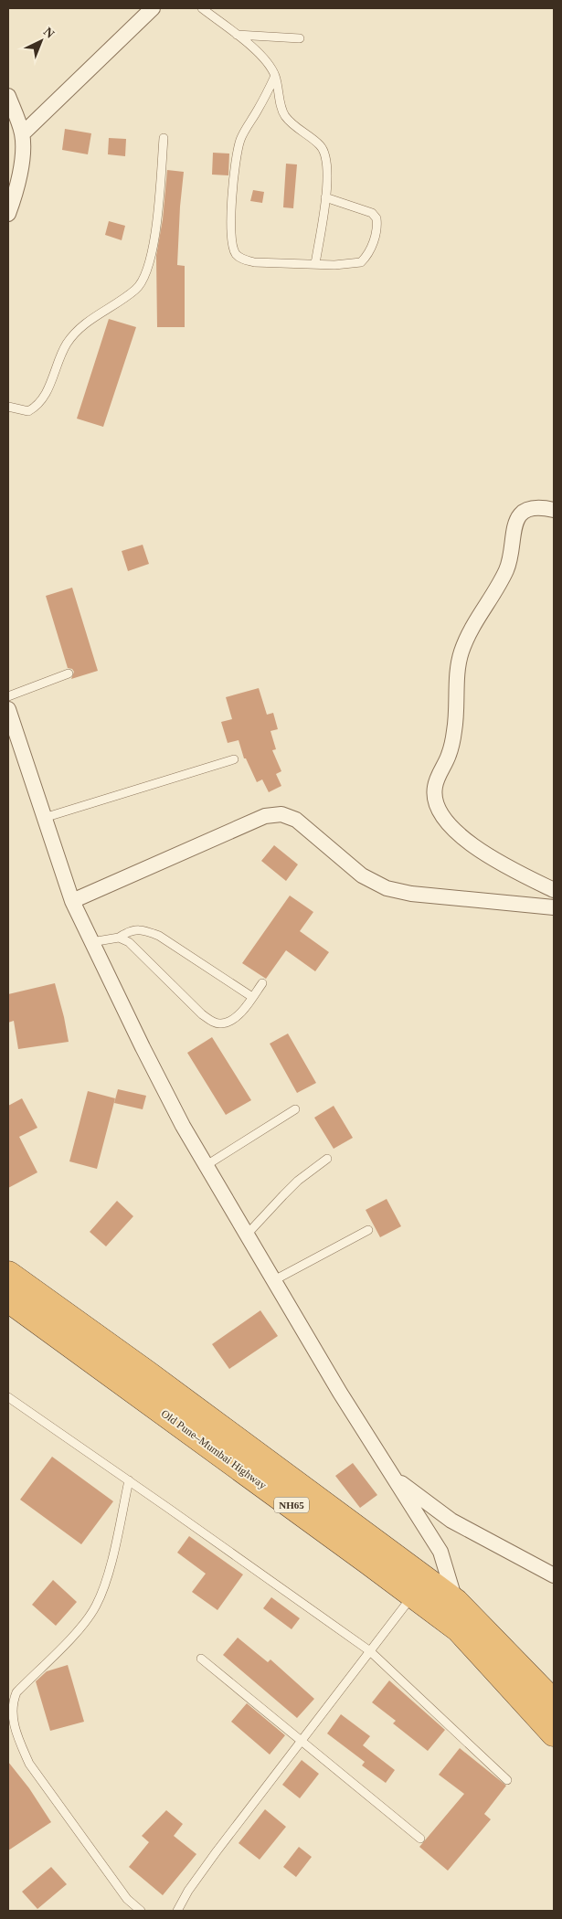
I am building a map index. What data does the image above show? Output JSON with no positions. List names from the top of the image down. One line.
{"streets":{"highway":["Old Pune–Mumbai Highway","NH65"]},"north":"top right"}
